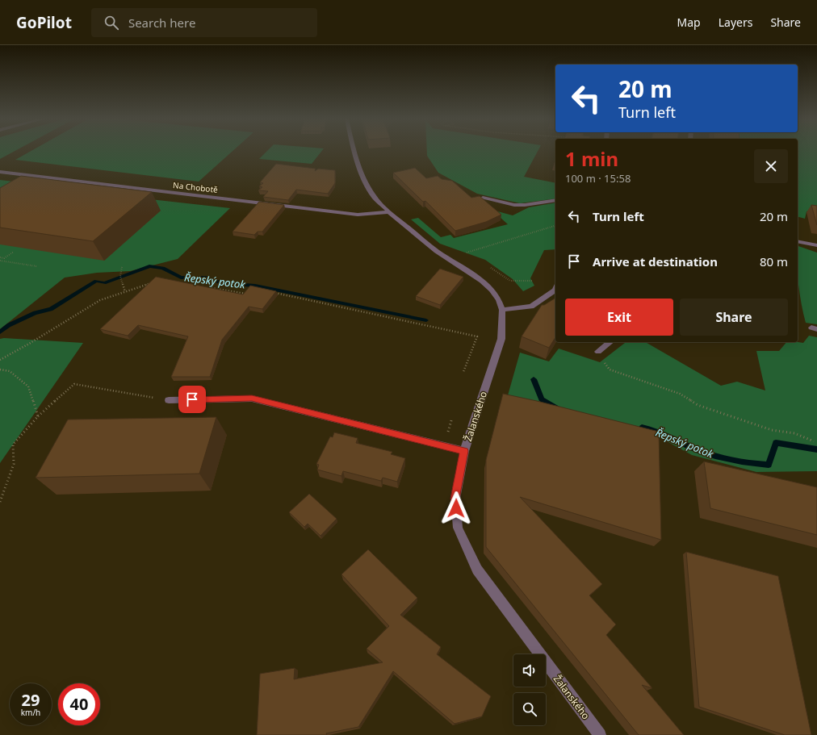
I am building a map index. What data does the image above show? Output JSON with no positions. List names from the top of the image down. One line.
{"streets":{"street":["Na Chobotě","Žalanského"]},"crossings":[["Na Chobotě","Žalanského"]],"water":["Řepský potok"],"page":{"header":"GoPilot","search":"Search here","nav":["Map","Layers","Share"],"turn":["20 m","Turn left"],"heading":["1 min","100 m · 15:58"],"list":[{"name":"Turn left","value":"20 m"},{"name":"Arrive at destination","value":"80 m"}],"buttons":["Exit","Share"],"speed":"29 km/h","limit":"40"}}
